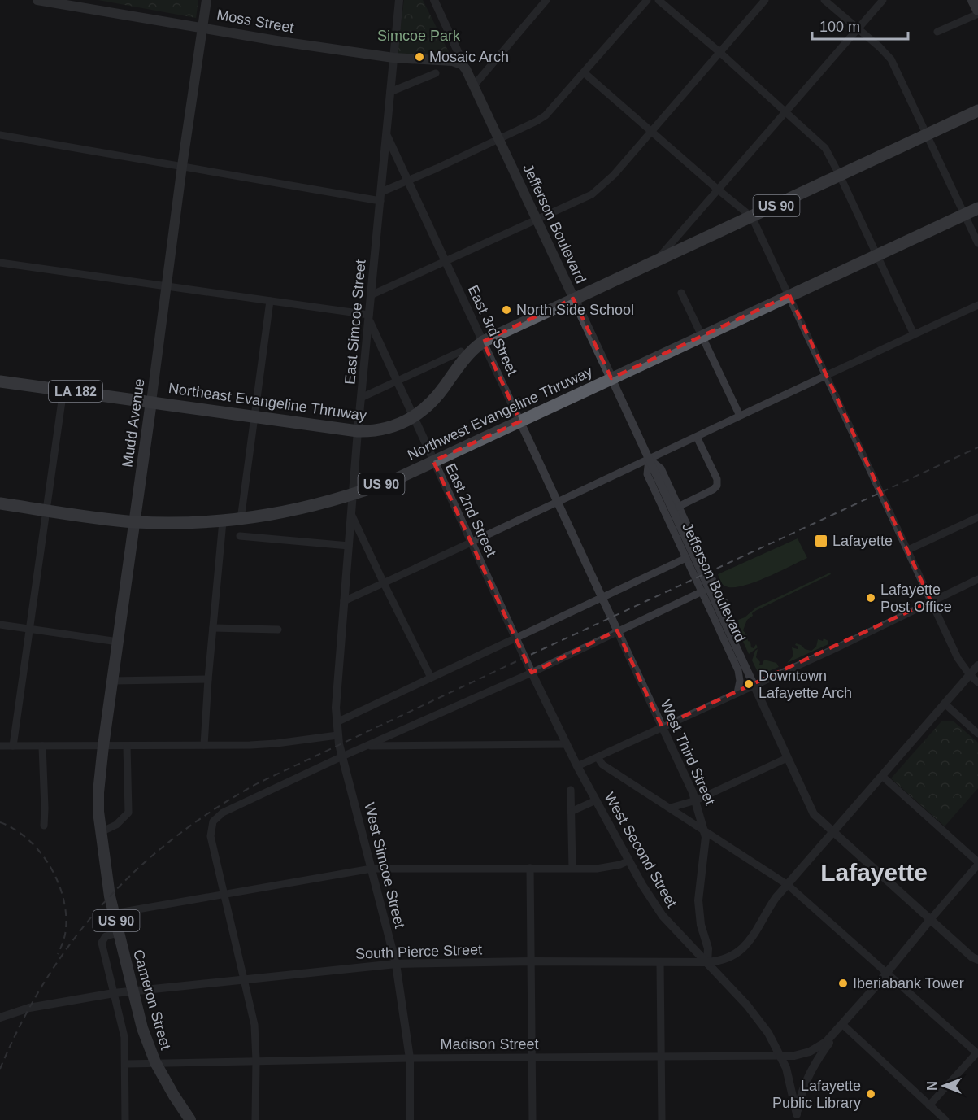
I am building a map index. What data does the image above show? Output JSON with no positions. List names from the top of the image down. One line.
{"streets":{"highway":["US 90","LA 182","Northeast Evangeline Thruway","Northwest Evangeline Thruway"],"main road":["Moss Street","Jefferson Boulevard","Mudd Avenue","Cameron Street"],"street":["East Simcoe Street","East 3rd Street","East 2nd Street","West Third Street","West Second Street","West Simcoe Street","South Pierce Street","Madison Street"]},"crossings":[["Moss Street","Jefferson Boulevard"],["Moss Street","East Simcoe Street"],["Moss Street","Mudd Avenue"],["US 90","Jefferson Boulevard"],["US 90","Northeast Evangeline Thruway"],["US 90","Northwest Evangeline Thruway"],["Jefferson Boulevard","Northeast Evangeline Thruway"],["Jefferson Boulevard","Northwest Evangeline Thruway"],["Jefferson Boulevard","South Pierce Street"],["East Simcoe Street","East 3rd Street"],["East Simcoe Street","Northeast Evangeline Thruway"],["East Simcoe Street","Northwest Evangeline Thruway"],["East Simcoe Street","East 2nd Street"],["East Simcoe Street","West Simcoe Street"],["East 3rd Street","Northeast Evangeline Thruway"],["East 3rd Street","Northwest Evangeline Thruway"],["East 3rd Street","West Third Street"],["Northeast Evangeline Thruway","Mudd Avenue"],["Northeast Evangeline Thruway","East 2nd Street"],["Northwest Evangeline Thruway","Mudd Avenue"],["Northwest Evangeline Thruway","East 2nd Street"],["Mudd Avenue","Cameron Street"],["East 2nd Street","West Second Street"],["West Third Street","West Second Street"],["West Third Street","South Pierce Street"],["West Second Street","South Pierce Street"],["West Second Street","Madison Street"],["West Simcoe Street","South Pierce Street"],["West Simcoe Street","Madison Street"],["South Pierce Street","Cameron Street"],["Cameron Street","Madison Street"]],"districts":["Lafayette"],"parks":["Simcoe Park"],"places":{"other":["Mosaic Arch","North Side School","Lafayette Post Office","Downtown Lafayette Arch","Iberiabank Tower","Lafayette Public Library"],"transit":["Lafayette"]},"scale_bar":"100 m","north":"left"}
